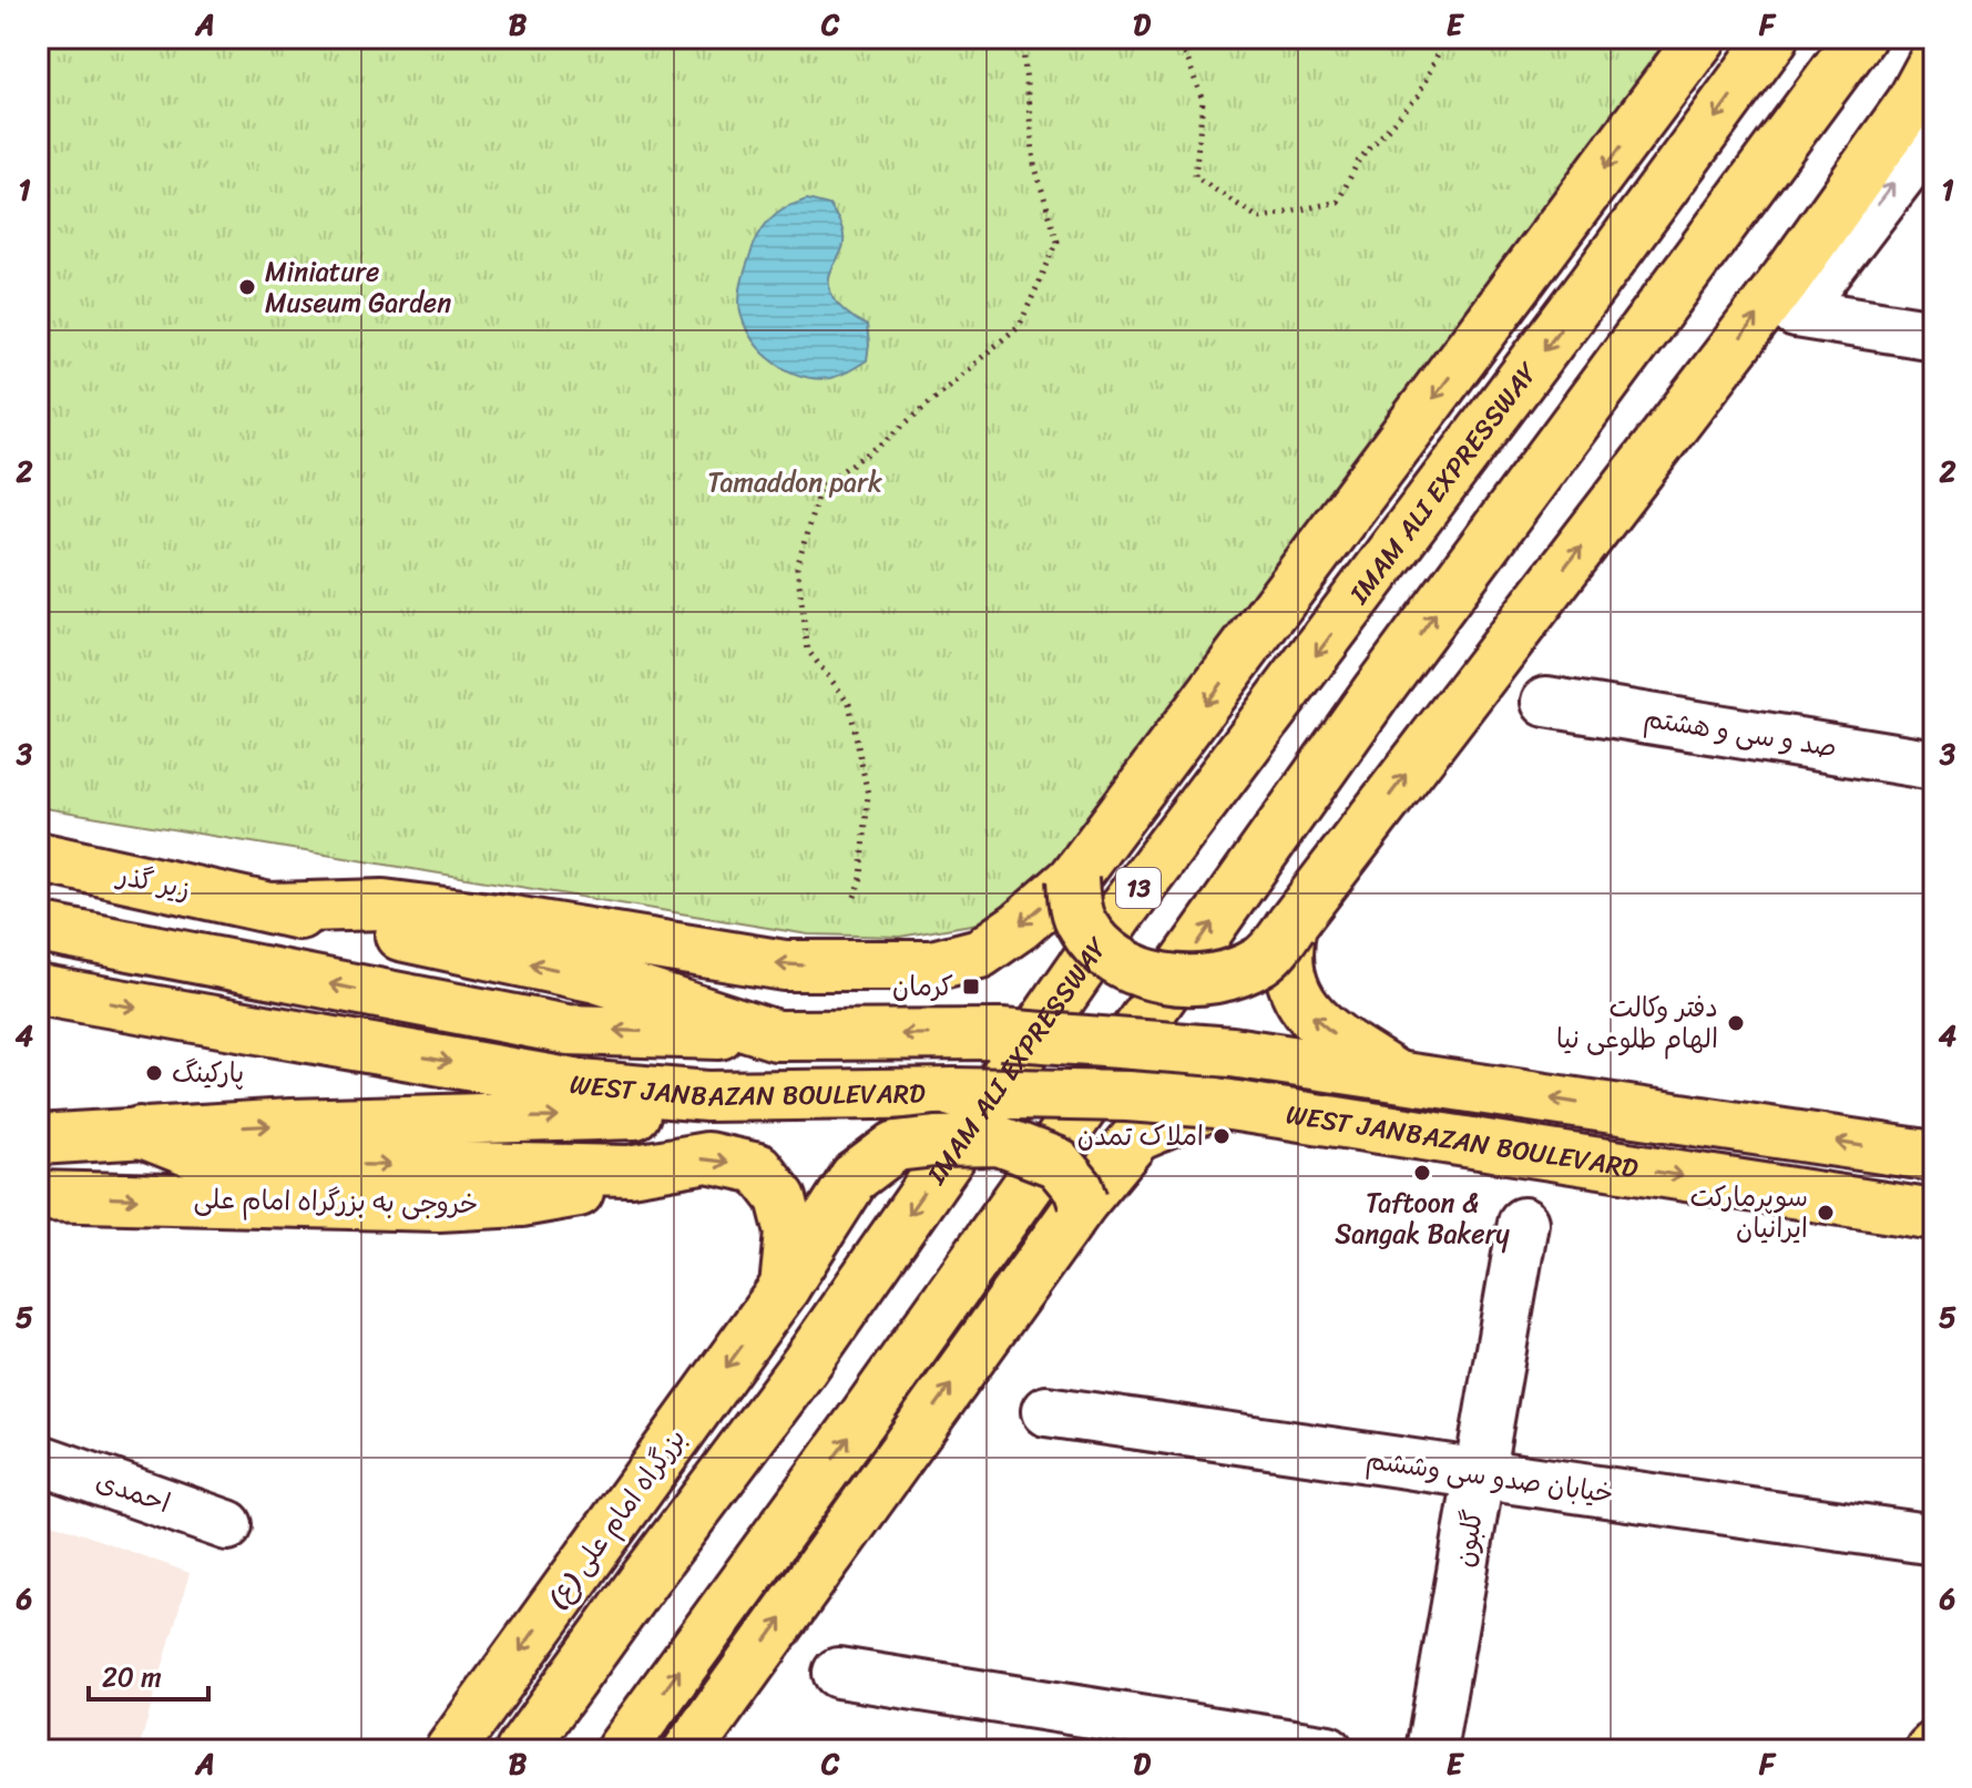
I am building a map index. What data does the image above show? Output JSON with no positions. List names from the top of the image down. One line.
{"streets":{"main road":["IMAM ALI EXPRESSWAY","زیر گذر","13","WEST JANBAZAN BOULEVARD","خروجی به بزرگراه امام علی","بزرگراه امام علی (ع)"],"street":["صد و سی و هشتم","خیابان صدو سی وششم","احمدی","گلبون"]},"crossings":[["زیر گذر","WEST JANBAZAN BOULEVARD"],["خیابان صدو سی وششم","گلبون"]],"parks":["Tamaddon park"],"places":{"other":["Miniature Museum Garden","دفتر وکالت الهام طلوعی نیا","پارکینگ","املاک تمدن","Taftoon & Sangak Bakery","سوپرمارکت ایرانیان"],"transit":["کرمان"]},"scale_bar":"20 m","grid":{"columns":["A","B","C","D","E","F"],"rows":["1","2","3","4","5","6"]}}
